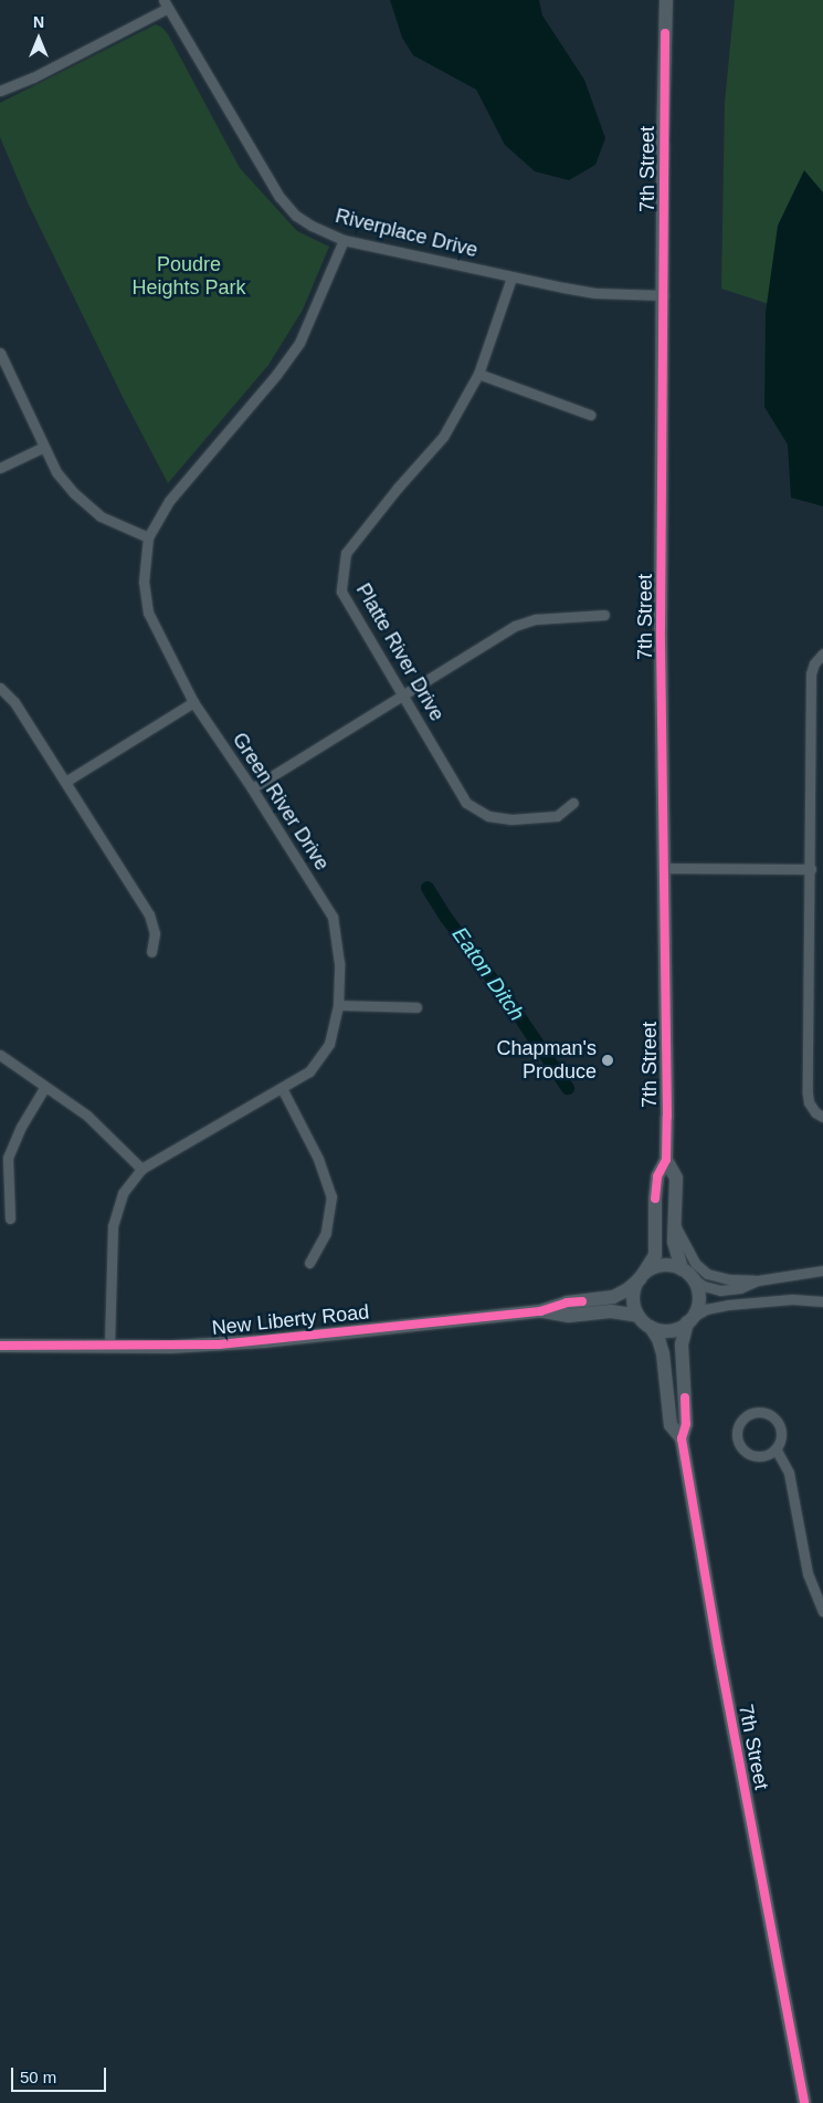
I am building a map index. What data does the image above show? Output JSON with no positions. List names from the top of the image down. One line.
{"streets":{"street":["7th Street","Riverplace Drive","Platte River Drive","Green River Drive","New Liberty Road"]},"crossings":[["7th Street","Riverplace Drive"],["7th Street","New Liberty Road"],["Riverplace Drive","Platte River Drive"],["Riverplace Drive","Green River Drive"],["Green River Drive","New Liberty Road"]],"water":["Eaton Ditch"],"parks":["Poudre Heights Park"],"places":["Chapman's Produce"],"scale_bar":"50 m","north":"top"}
